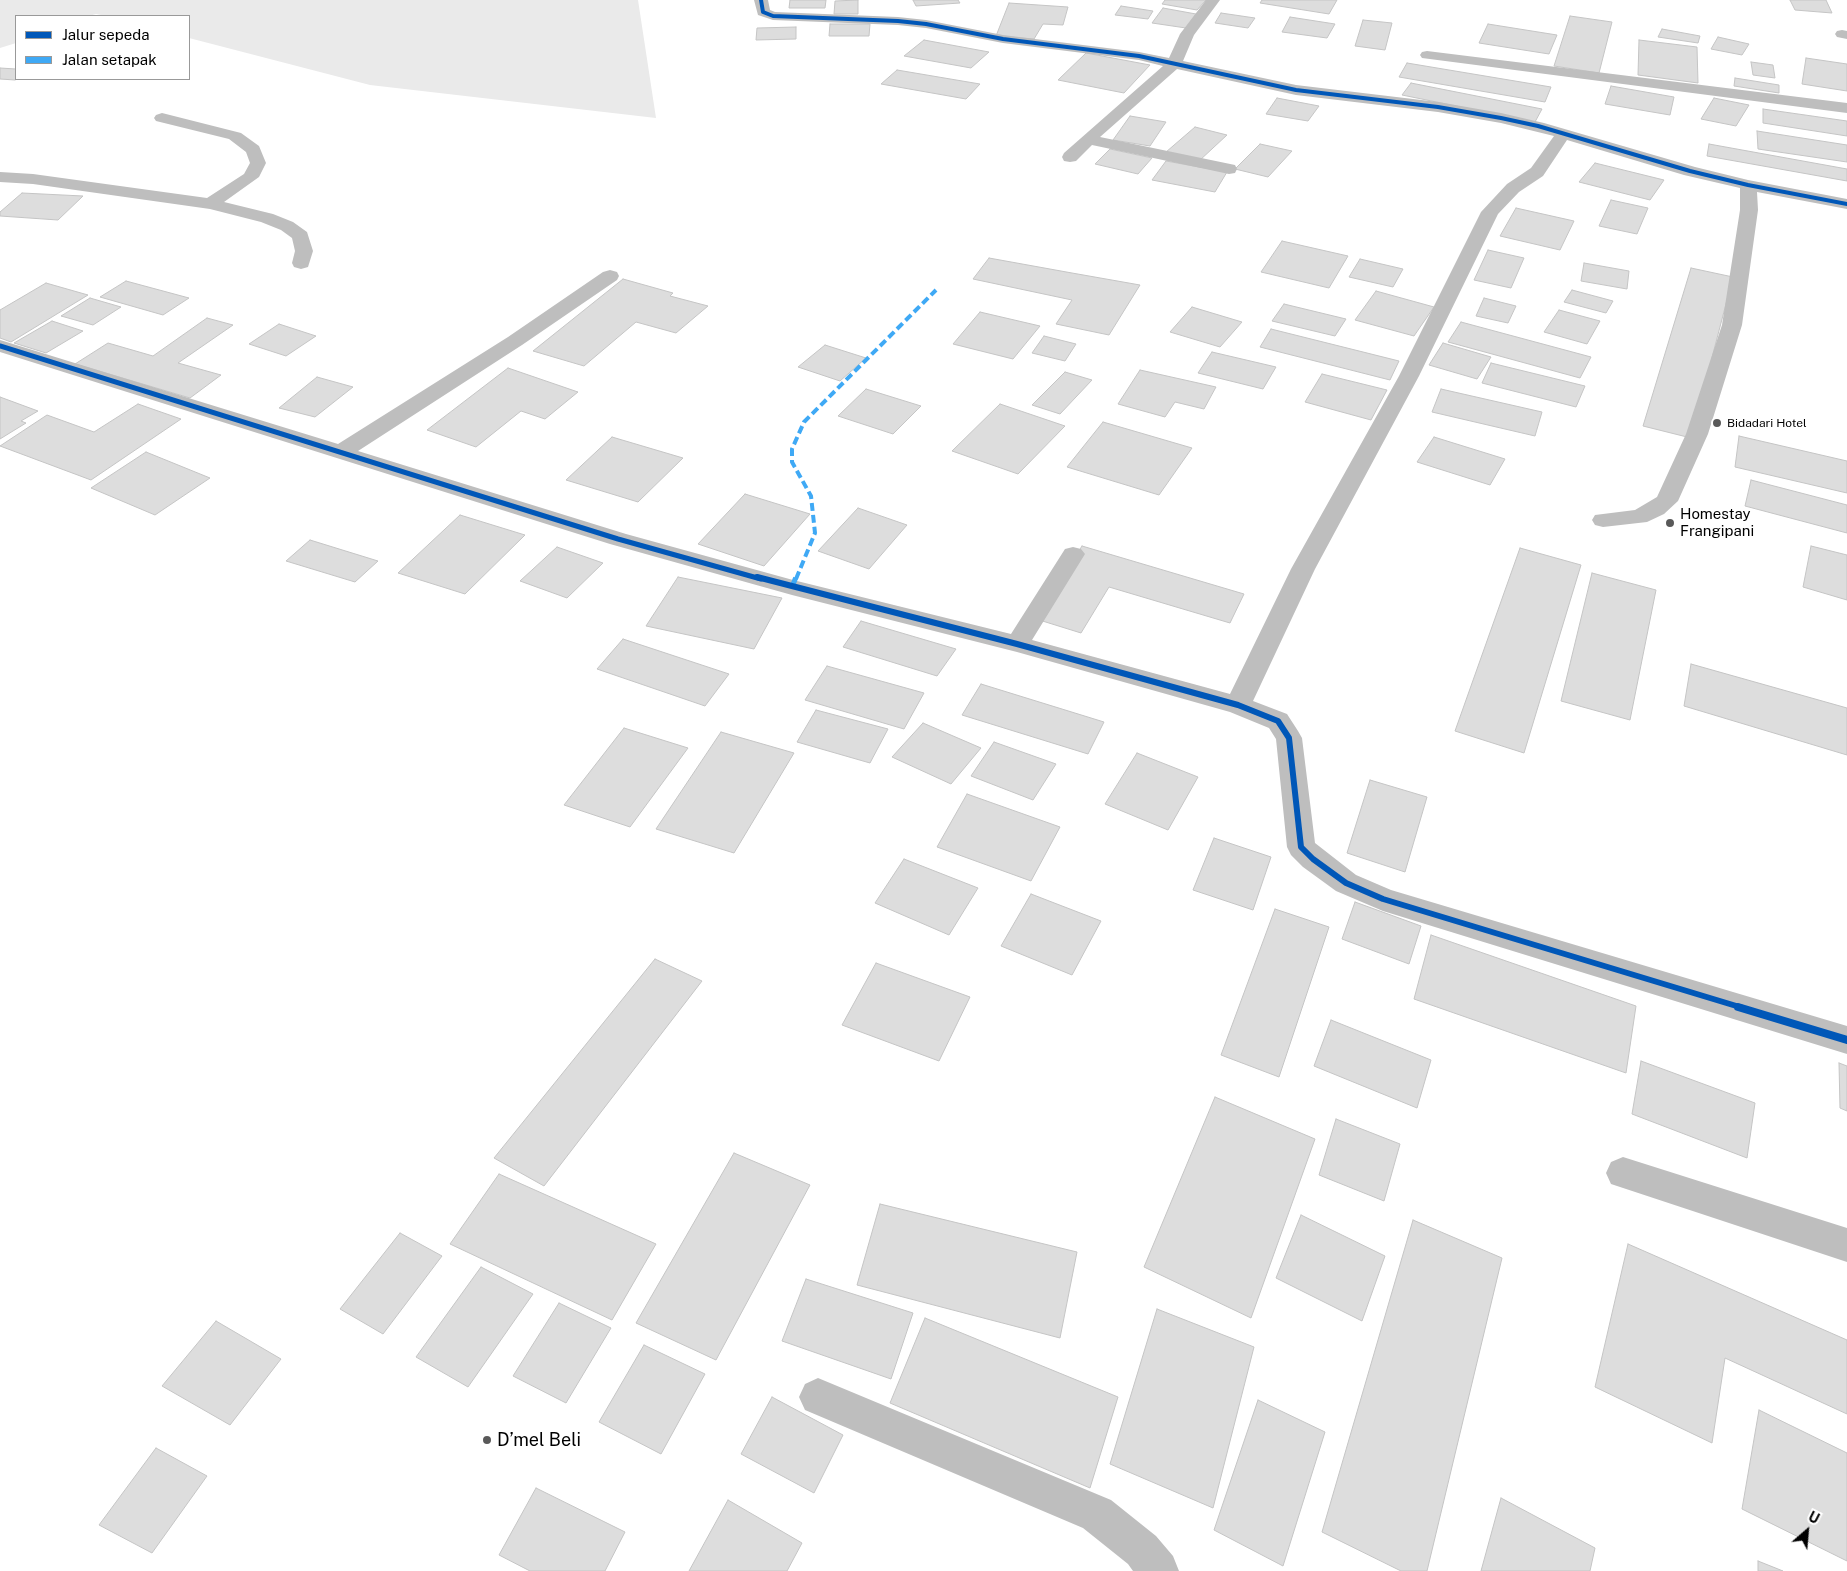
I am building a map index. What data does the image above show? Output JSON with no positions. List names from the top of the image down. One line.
{"places":["Bidadari Hotel","Homestay Frangipani","D’mel Beli"],"legend":["Jalur sepeda","Jalan setapak"],"north":"top right"}
